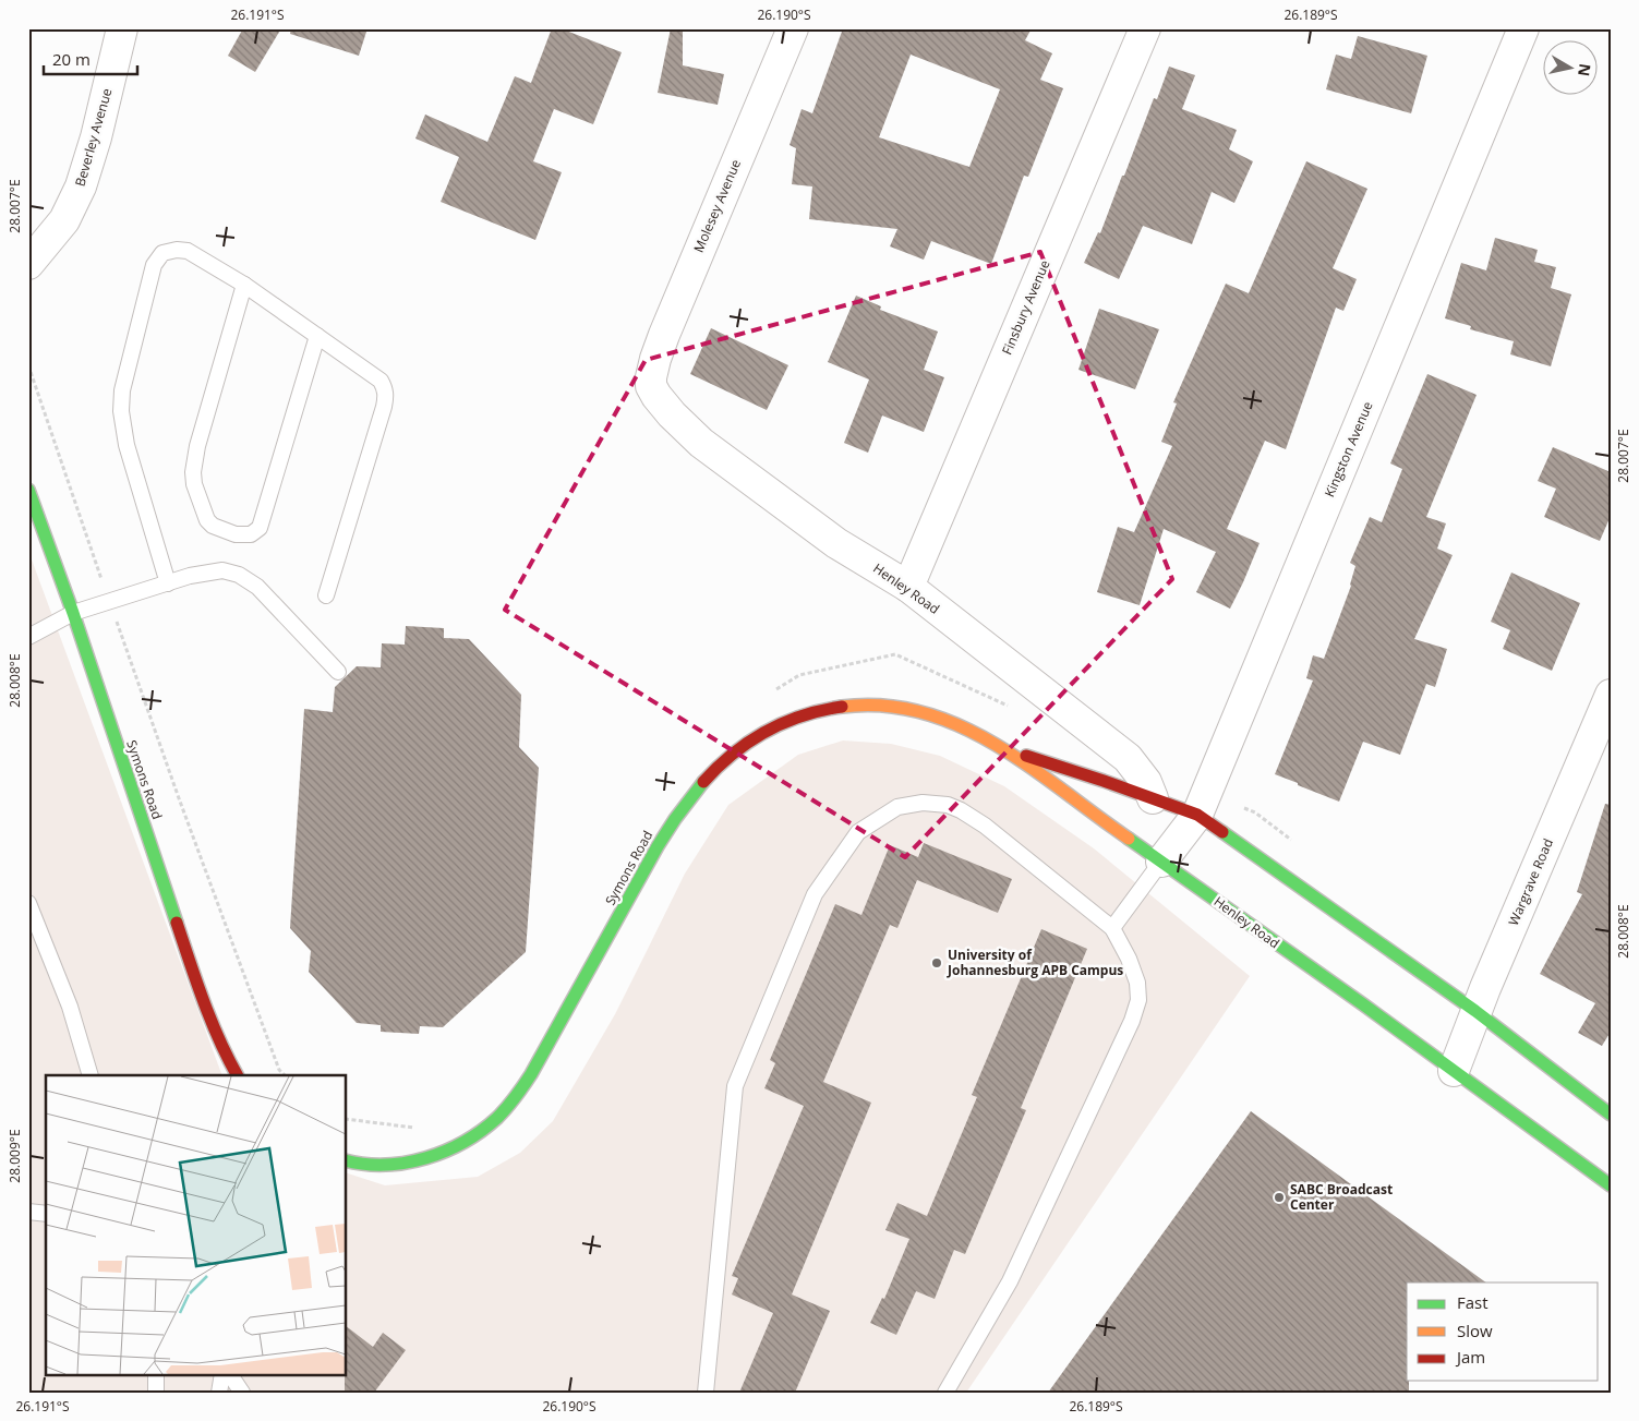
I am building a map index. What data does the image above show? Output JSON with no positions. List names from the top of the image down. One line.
{"streets":{"main road":["Henley Road","Symons Road"],"street":["Beverley Avenue","Molesey Avenue","Finsbury Avenue","Kingston Avenue","Wargrave Road"]},"crossings":[["Molesey Avenue","Henley Road"],["Finsbury Avenue","Henley Road"],["Kingston Avenue","Henley Road"],["Henley Road","Symons Road"],["Henley Road","Wargrave Road"]],"places":["University of Johannesburg APB Campus","SABC Broadcast Center"],"legend":["Fast","Slow","Jam"],"scale_bar":"20 m","north":"right","coordinates":["26.191°S","26.190°S","26.189°S","28.007°E","28.008°E","28.009°E"]}
